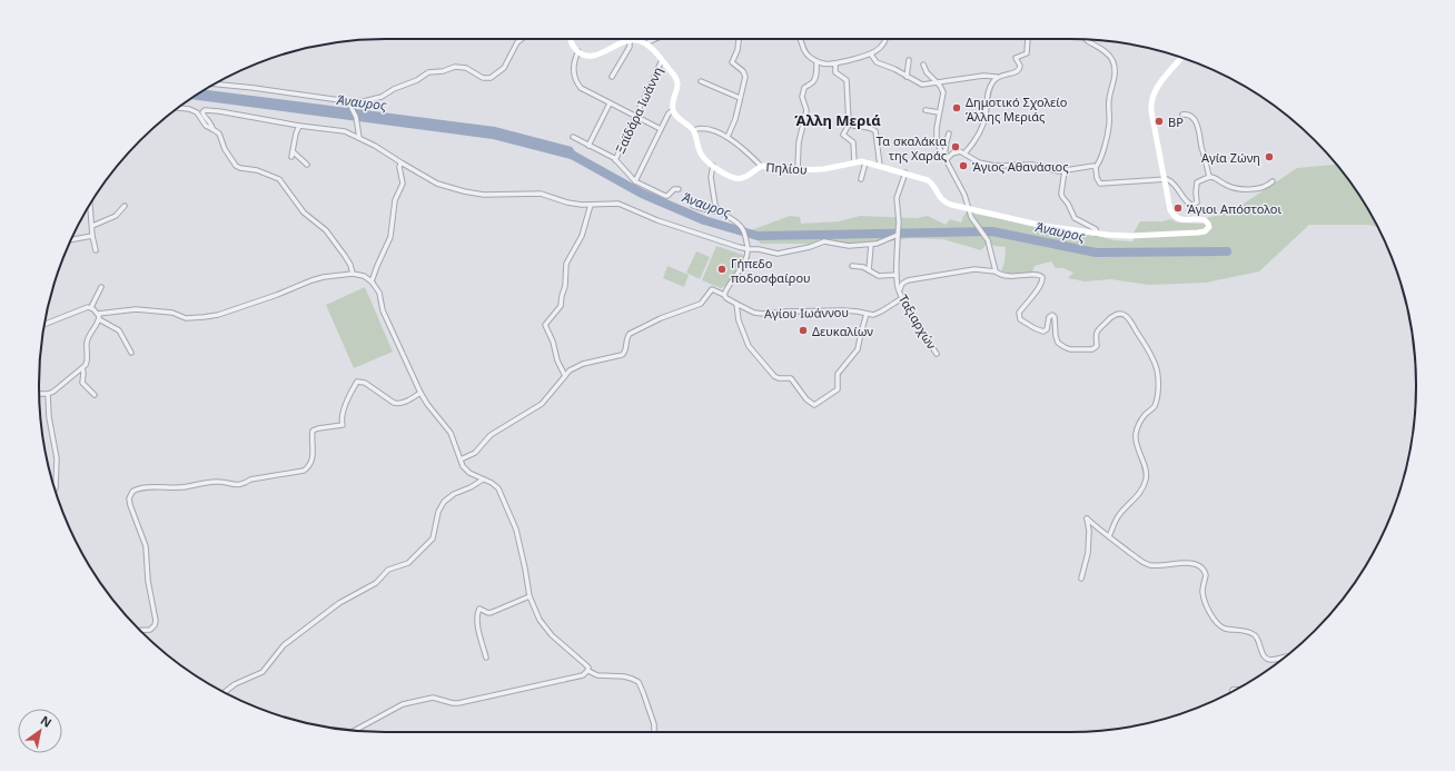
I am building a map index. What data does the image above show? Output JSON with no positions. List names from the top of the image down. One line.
{"streets":{"main road":["Πηλίου"],"street":["Ξαϊδάρα Ιωάννη","Αγίου Ιωάννου","Ταξιαρχών"]},"crossings":[["Πηλίου","Ταξιαρχών"],["Αγίου Ιωάννου","Ταξιαρχών"]],"districts":["Άλλη Μεριά"],"water":["Άναυρος"],"places":["Δημοτικό Σχολείο Άλλης Μεριάς","BP","Τα σκαλάκια της Χαράς","Αγία Ζώνη","Άγιος Αθανάσιος","Άγιοι Απόστολοι","Γήπεδο ποδοσφαίρου","Δευκαλίων"],"north":"top right"}
